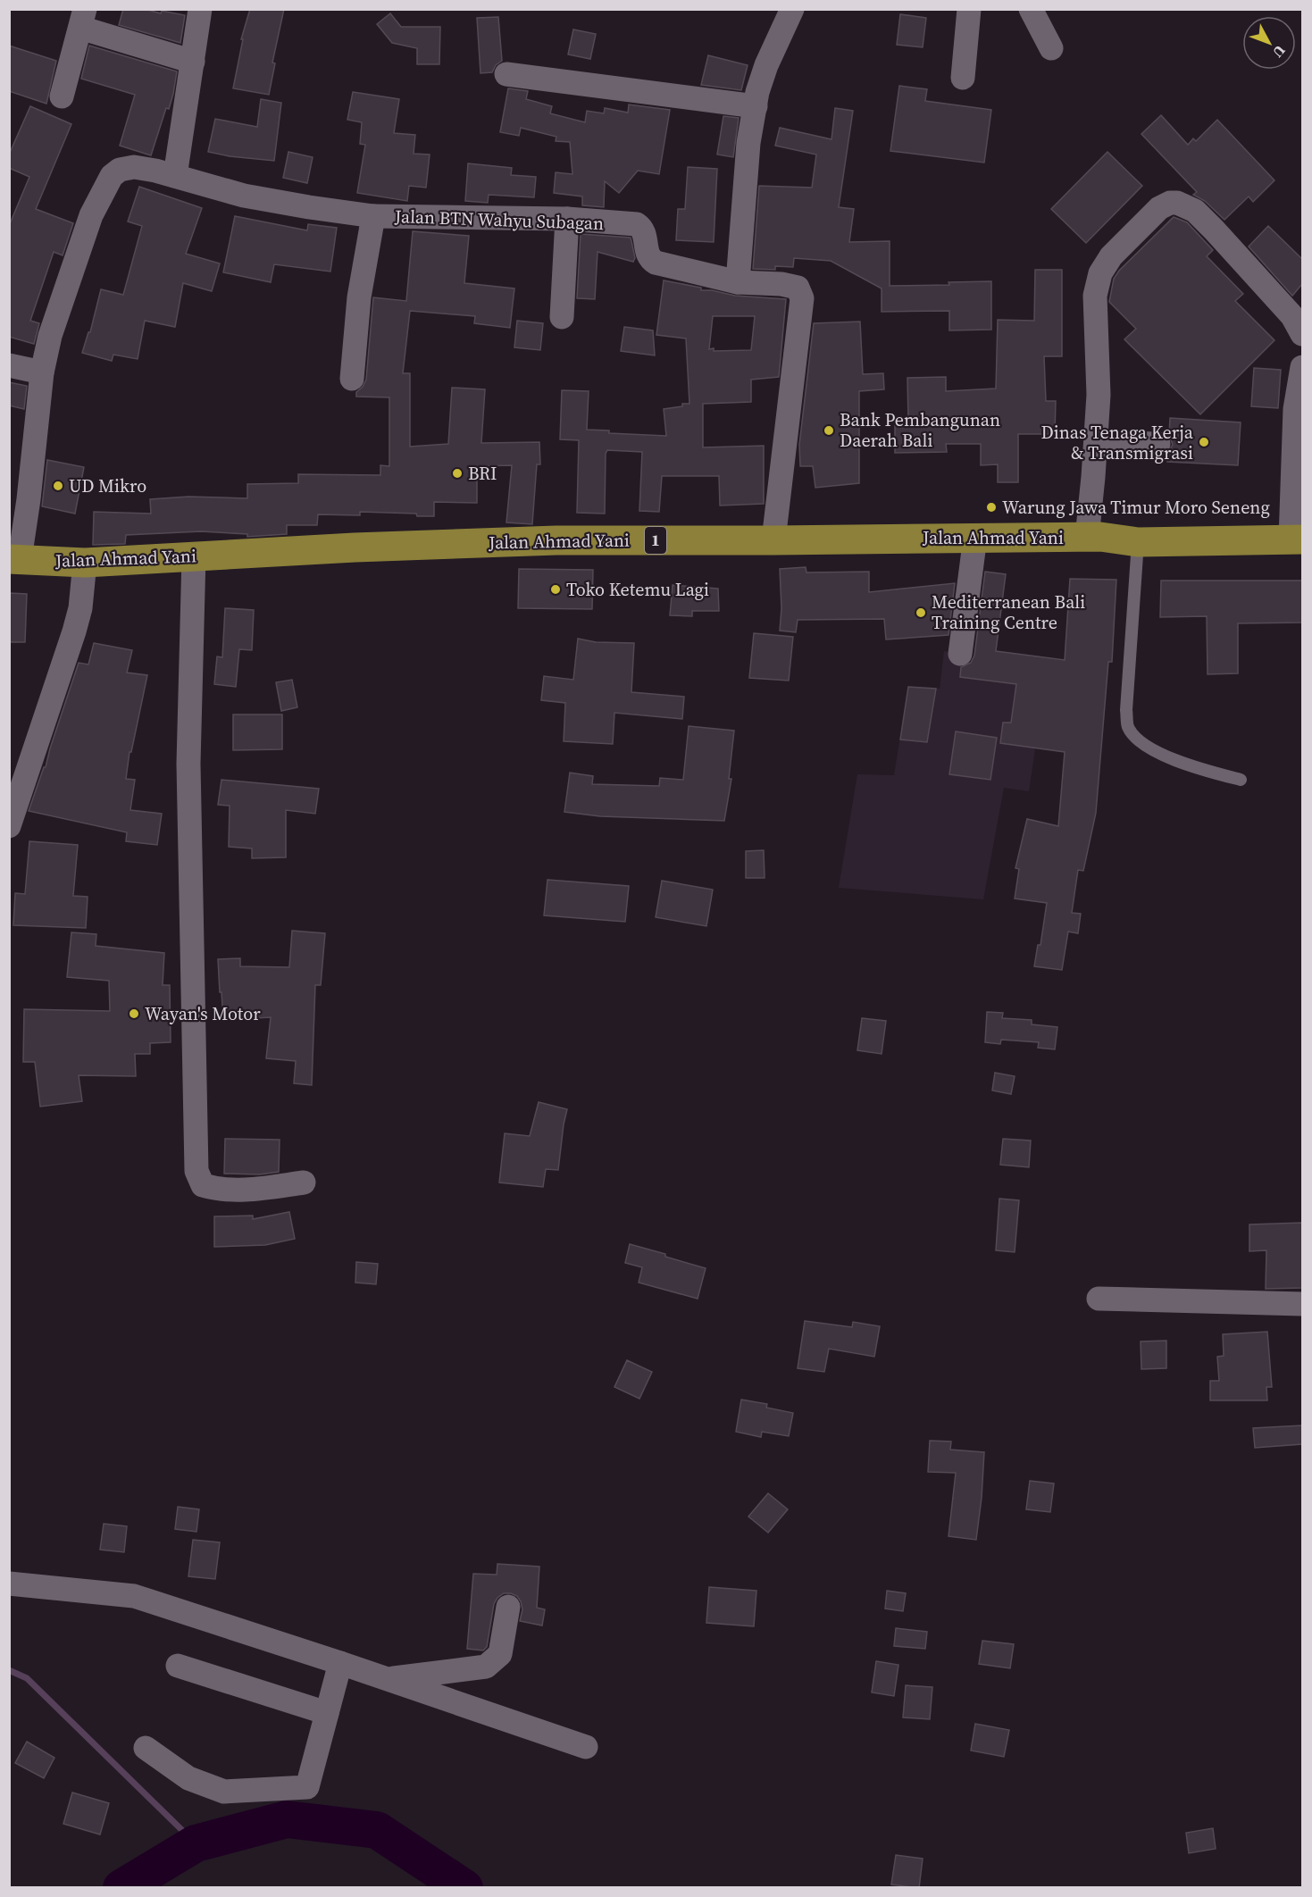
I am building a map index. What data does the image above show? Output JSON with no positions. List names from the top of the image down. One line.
{"streets":{"highway":["Jalan Ahmad Yani","1"],"street":["Jalan BTN Wahyu Subagan"]},"crossings":[["Jalan BTN Wahyu Subagan","Jalan Ahmad Yani"]],"places":["Bank Pembangunan Daerah Bali","Dinas Tenaga Kerja & Transmigrasi","BRI","UD Mikro","Warung Jawa Timur Moro Seneng","Toko Ketemu Lagi","Mediterranean Bali Training Centre","Wayan's Motor"],"north":"bottom right"}
